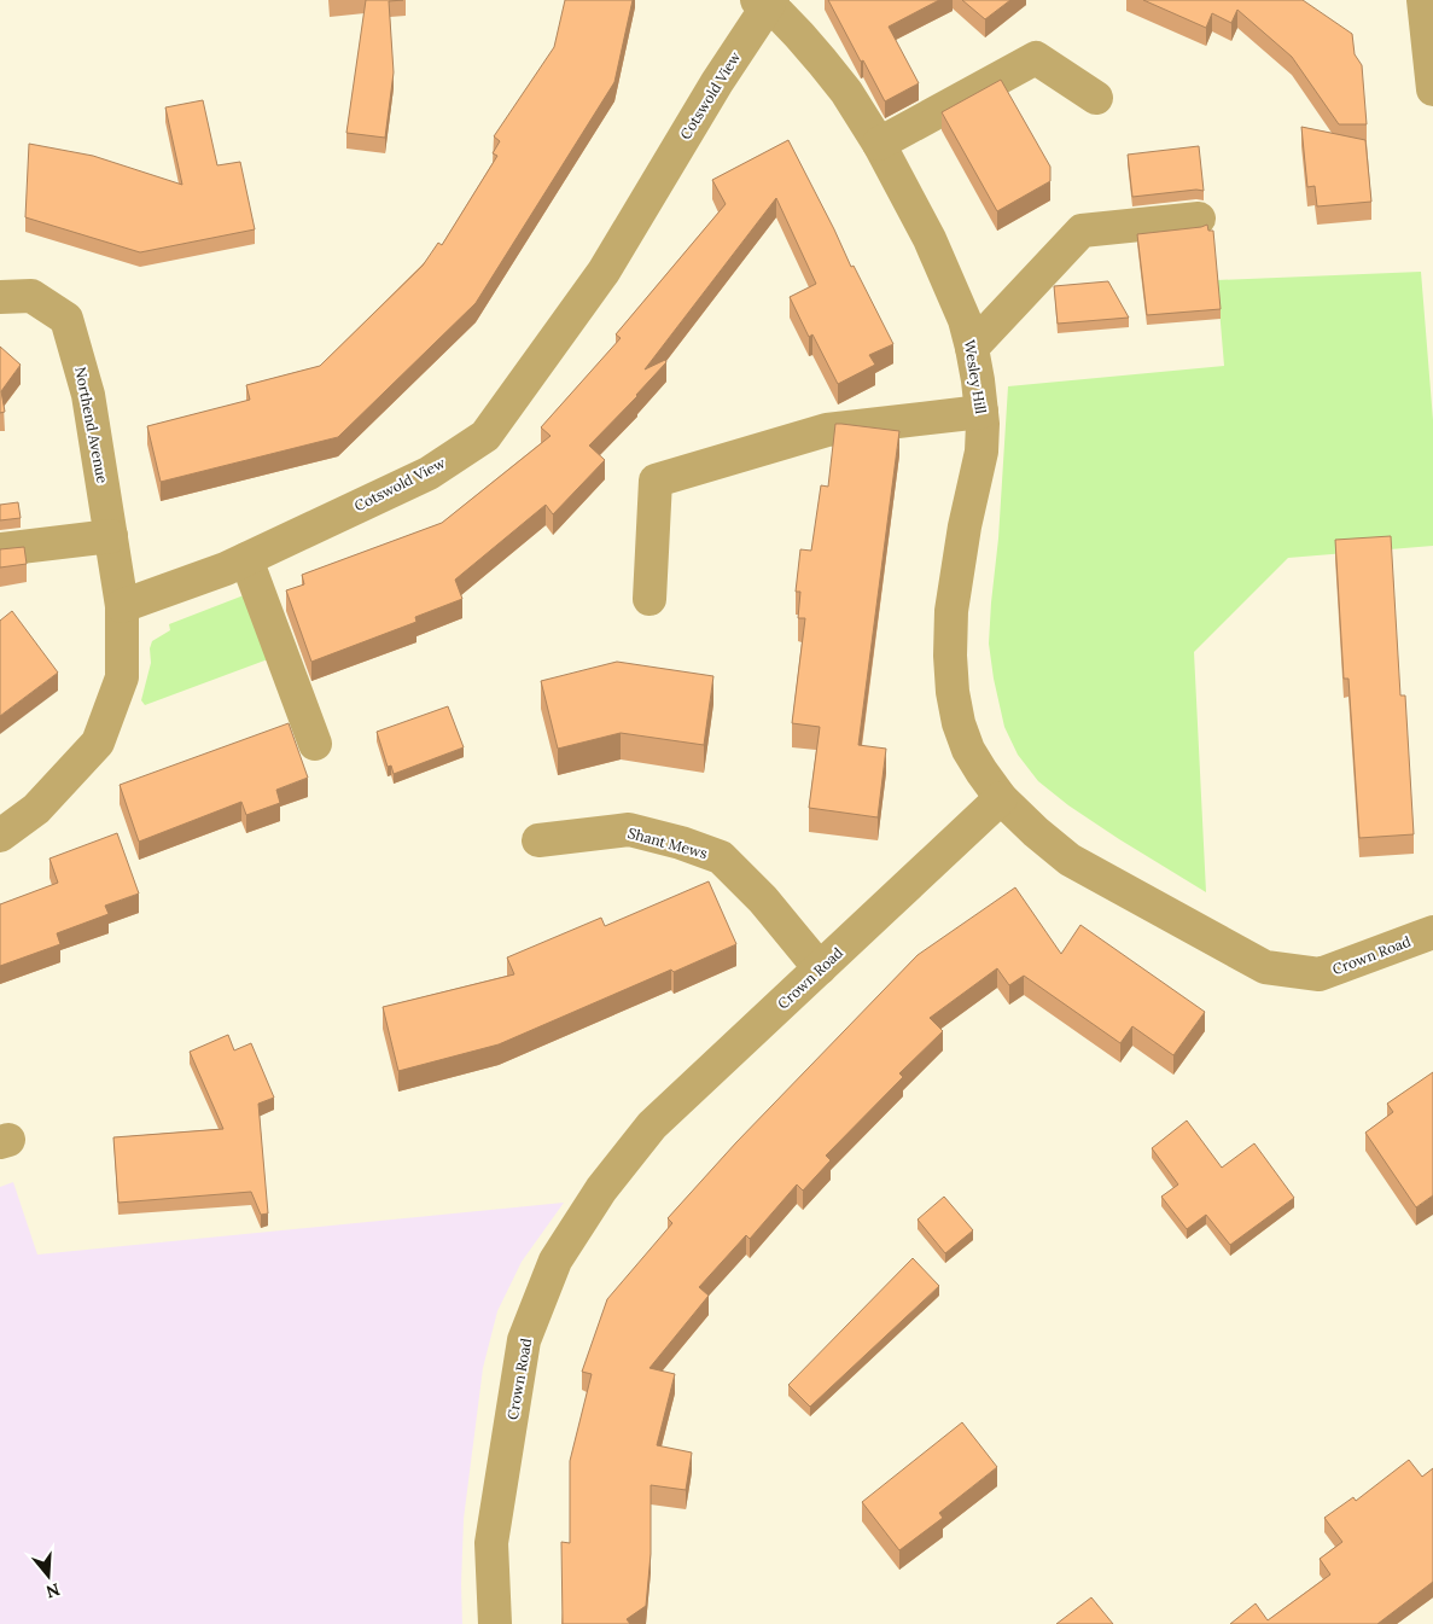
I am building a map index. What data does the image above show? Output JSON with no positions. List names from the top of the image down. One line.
{"streets":{"street":["Cotswold View","Wesley Hill","Northend Avenue","Shant Mews","Crown Road"]},"crossings":[["Cotswold View","Wesley Hill"],["Cotswold View","Northend Avenue"],["Wesley Hill","Crown Road"],["Shant Mews","Crown Road"]],"north":"bottom"}
